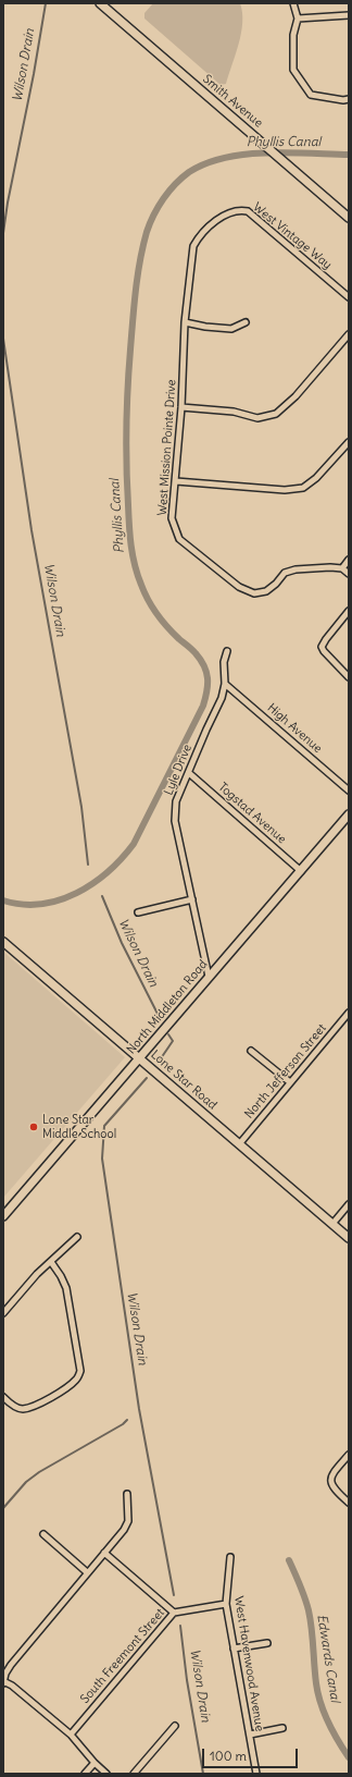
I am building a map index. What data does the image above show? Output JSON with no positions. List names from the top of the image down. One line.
{"streets":{"main road":["Smith Avenue","North Middleton Road","Lone Star Road"],"street":["West Vintage Way","West Mission Pointe Drive","High Avenue","Lyle Drive","Togstad Avenue","North Jefferson Street","South Freemont Street","West Havenwood Avenue"]},"crossings":[["West Vintage Way","West Mission Pointe Drive"],["High Avenue","Lyle Drive"],["Lyle Drive","Togstad Avenue"],["Lyle Drive","North Middleton Road"],["Togstad Avenue","North Middleton Road"],["North Middleton Road","Lone Star Road"],["North Jefferson Street","Lone Star Road"],["South Freemont Street","West Havenwood Avenue"]],"water":["Wilson Drain","Phyllis Canal","Edwards Canal"],"places":["Lone Star Middle School"],"scale_bar":"100 m"}
